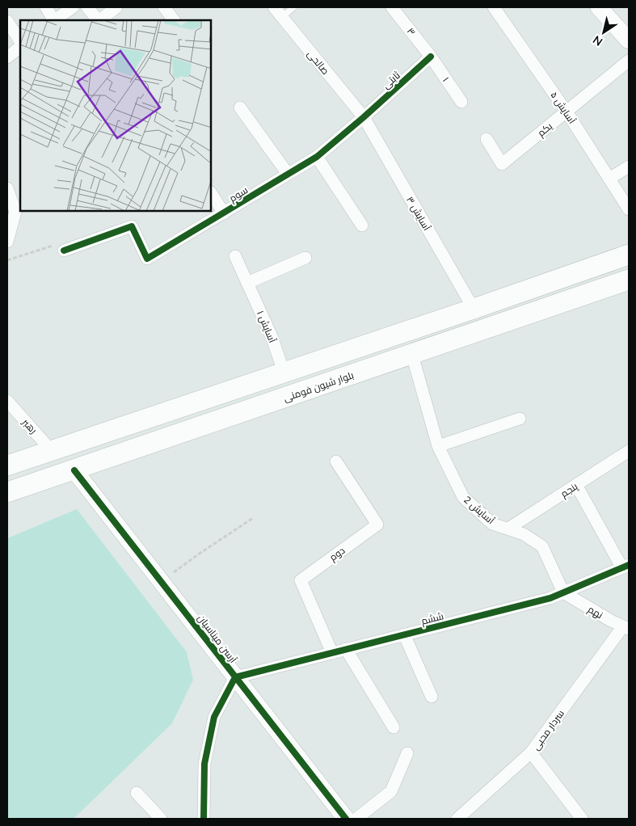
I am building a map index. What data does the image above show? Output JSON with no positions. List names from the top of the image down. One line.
{"streets":{"main road":["بلوار شیون فومنی"],"street":["۳","صالحی","۱","ثابتی","آسایش ۵","یکم","سوم","آسایش ۳","آسایش ۱","رهبر","پنجم","آسایش 2","دوم","نهم","ششم","آرسن میناسیان","سردار محبی"]},"crossings":[["۳","۱"],["۳","ثابتی"],["صالحی","ثابتی"],["صالحی","سوم"],["صالحی","آسایش ۳"],["۱","ثابتی"],["ثابتی","سوم"],["ثابتی","آسایش ۳"],["آسایش ۵","یکم"],["سوم","آسایش ۳"],["بلوار شیون فومنی","آسایش 2"],["بلوار شیون فومنی","آرسن میناسیان"],["پنجم","آسایش 2"],["آسایش 2","نهم"],["آسایش 2","ششم"],["دوم","ششم"],["نهم","ششم"],["نهم","سردار محبی"],["ششم","آرسن میناسیان"]],"north":"bottom left"}
